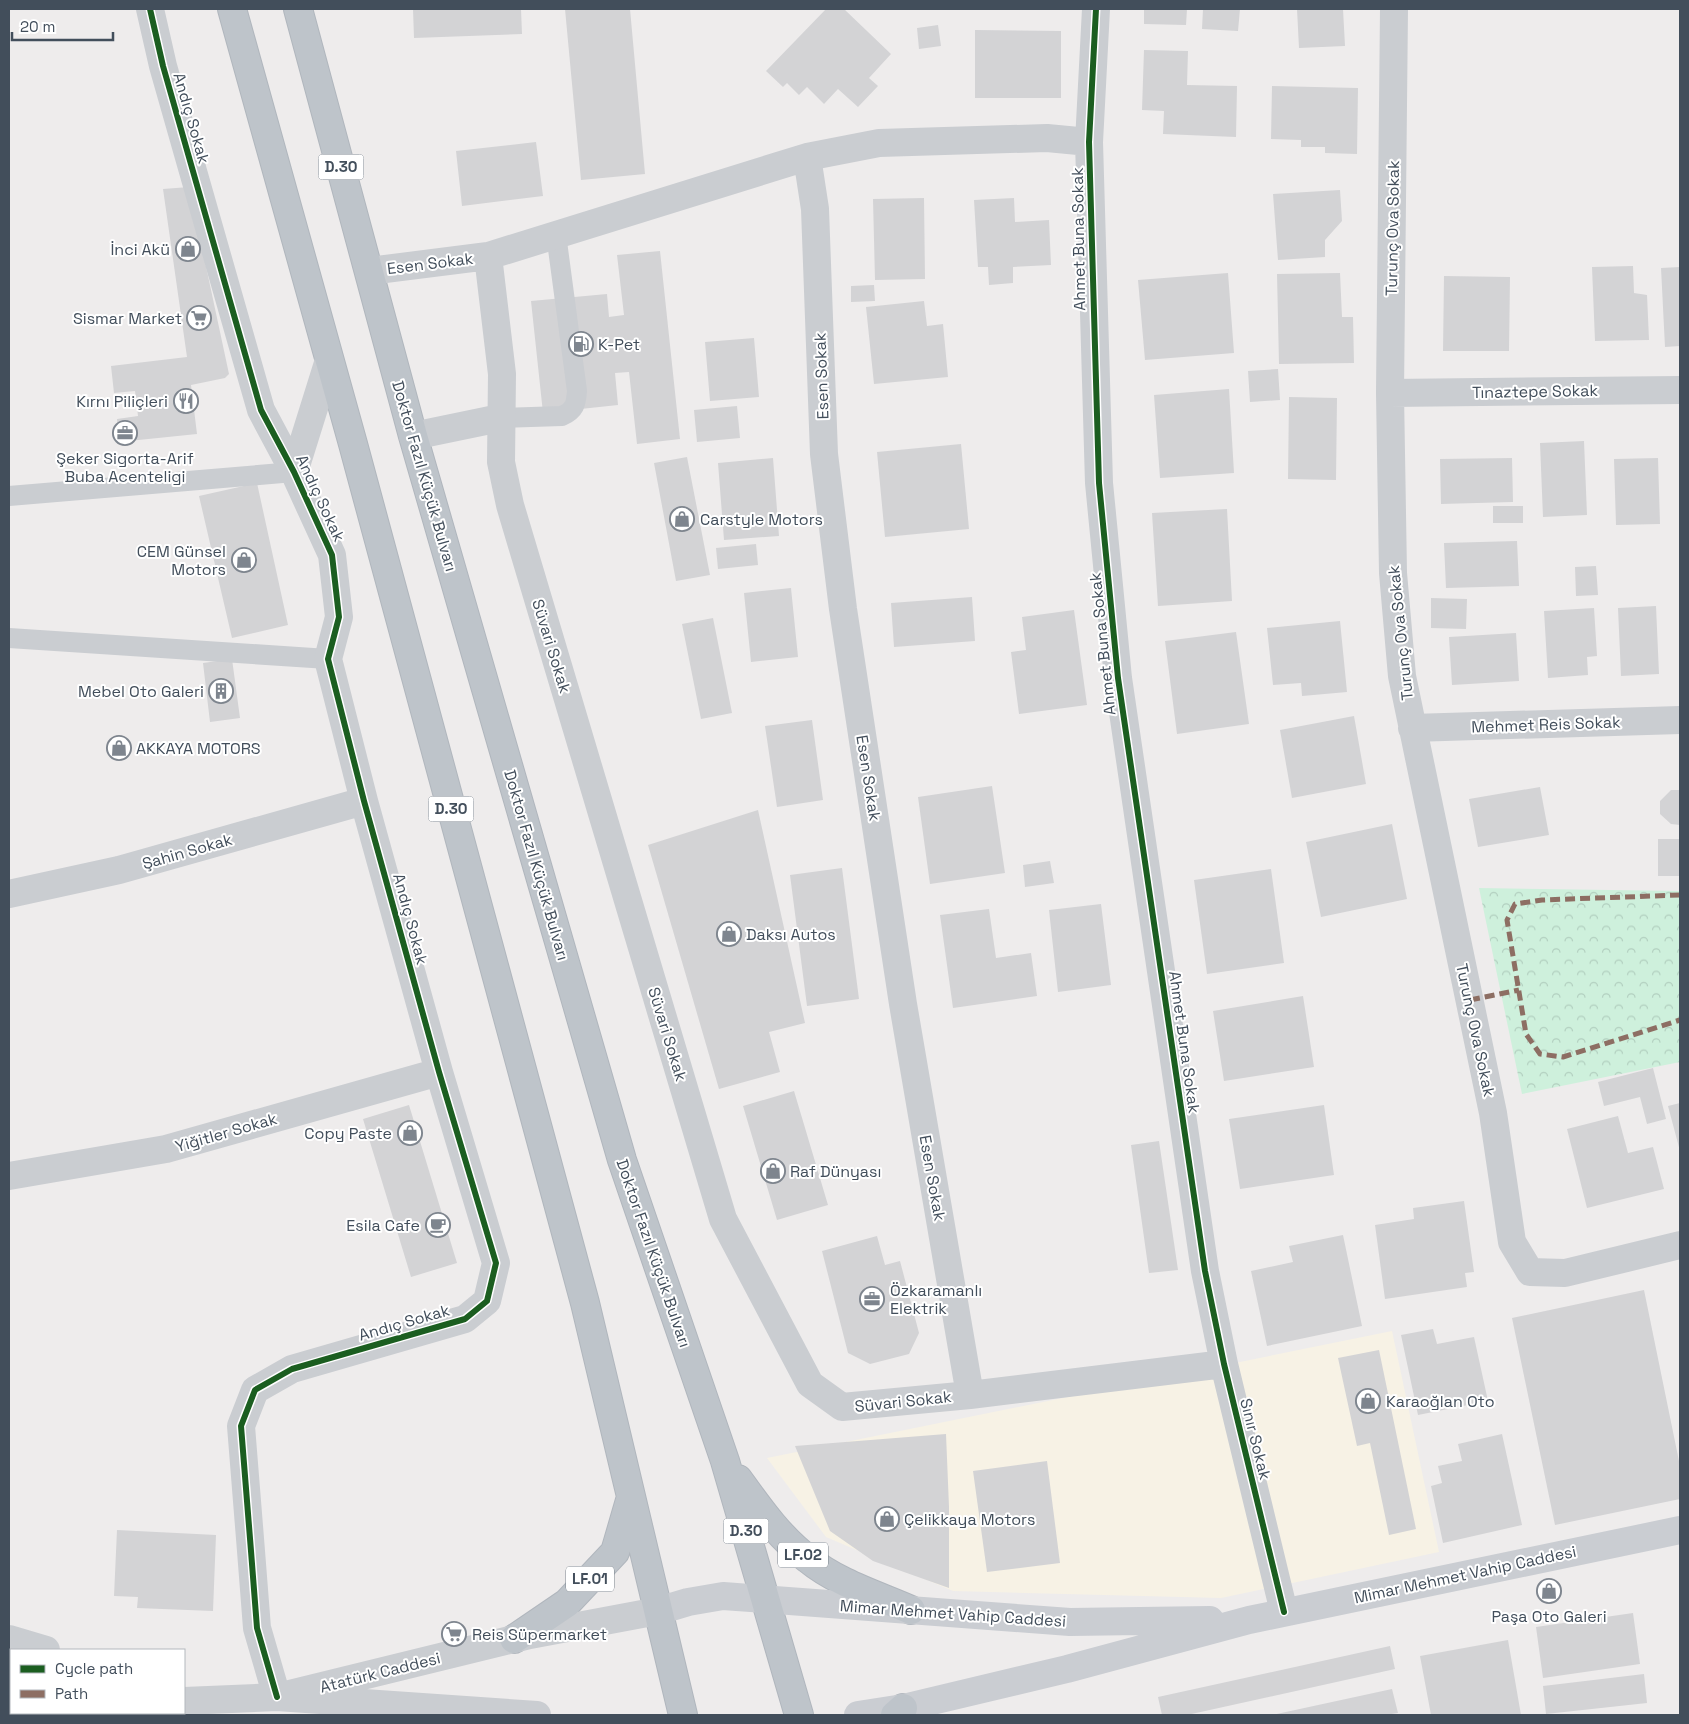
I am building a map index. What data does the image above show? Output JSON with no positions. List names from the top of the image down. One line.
{"streets":{"highway":["D.30","Doktor Fazıl Küçük Bulvarı","LF.02","LF.01"],"main road":["Mimar Mehmet Vahip Caddesi"],"street":["Andıç Sokak","Turunç Ova Sokak","Ahmet Buna Sokak","Esen Sokak","Tınaztepe Sokak","Süvari Sokak","Mehmet Reis Sokak","Şahin Sokak","Yiğitler Sokak","Sınır Sokak","Atatürk Caddesi"]},"crossings":[["Andıç Sokak","D.30"],["Andıç Sokak","Şahin Sokak"],["Andıç Sokak","Yiğitler Sokak"],["Andıç Sokak","Atatürk Caddesi"],["D.30","Mimar Mehmet Vahip Caddesi"],["D.30","LF.01"],["D.30","Atatürk Caddesi"],["Turunç Ova Sokak","Tınaztepe Sokak"],["Turunç Ova Sokak","Mehmet Reis Sokak"],["Ahmet Buna Sokak","Esen Sokak"],["Ahmet Buna Sokak","Sınır Sokak"],["Esen Sokak","Doktor Fazıl Küçük Bulvarı"],["Esen Sokak","Süvari Sokak"],["Doktor Fazıl Küçük Bulvarı","LF.02"],["Doktor Fazıl Küçük Bulvarı","Mimar Mehmet Vahip Caddesi"],["Süvari Sokak","Sınır Sokak"],["Sınır Sokak","Mimar Mehmet Vahip Caddesi"],["LF.02","Mimar Mehmet Vahip Caddesi"],["Mimar Mehmet Vahip Caddesi","Atatürk Caddesi"],["LF.01","Atatürk Caddesi"]],"places":{"shop":["İnci Akü","Carstyle Motors","CEM Günsel Motors","AKKAYA MOTORS","Daksı Autos","Copy Paste","Raf Dünyası","Karaoğlan Oto","Çelikkaya Motors","Paşa Oto Galeri"],"supermarket":["Sismar Market","Reis Süpermarket"],"fuel station":["K-Pet"],"restaurant":["Kırnı Piliçleri"],"office":["Şeker Sigorta-Arif Buba Acenteligi","Özkaramanlı Elektrik"],"building":["Mebel Oto Galeri"],"cafe":["Esila Cafe"]},"legend":["Cycle path","Path"],"scale_bar":"20 m"}
